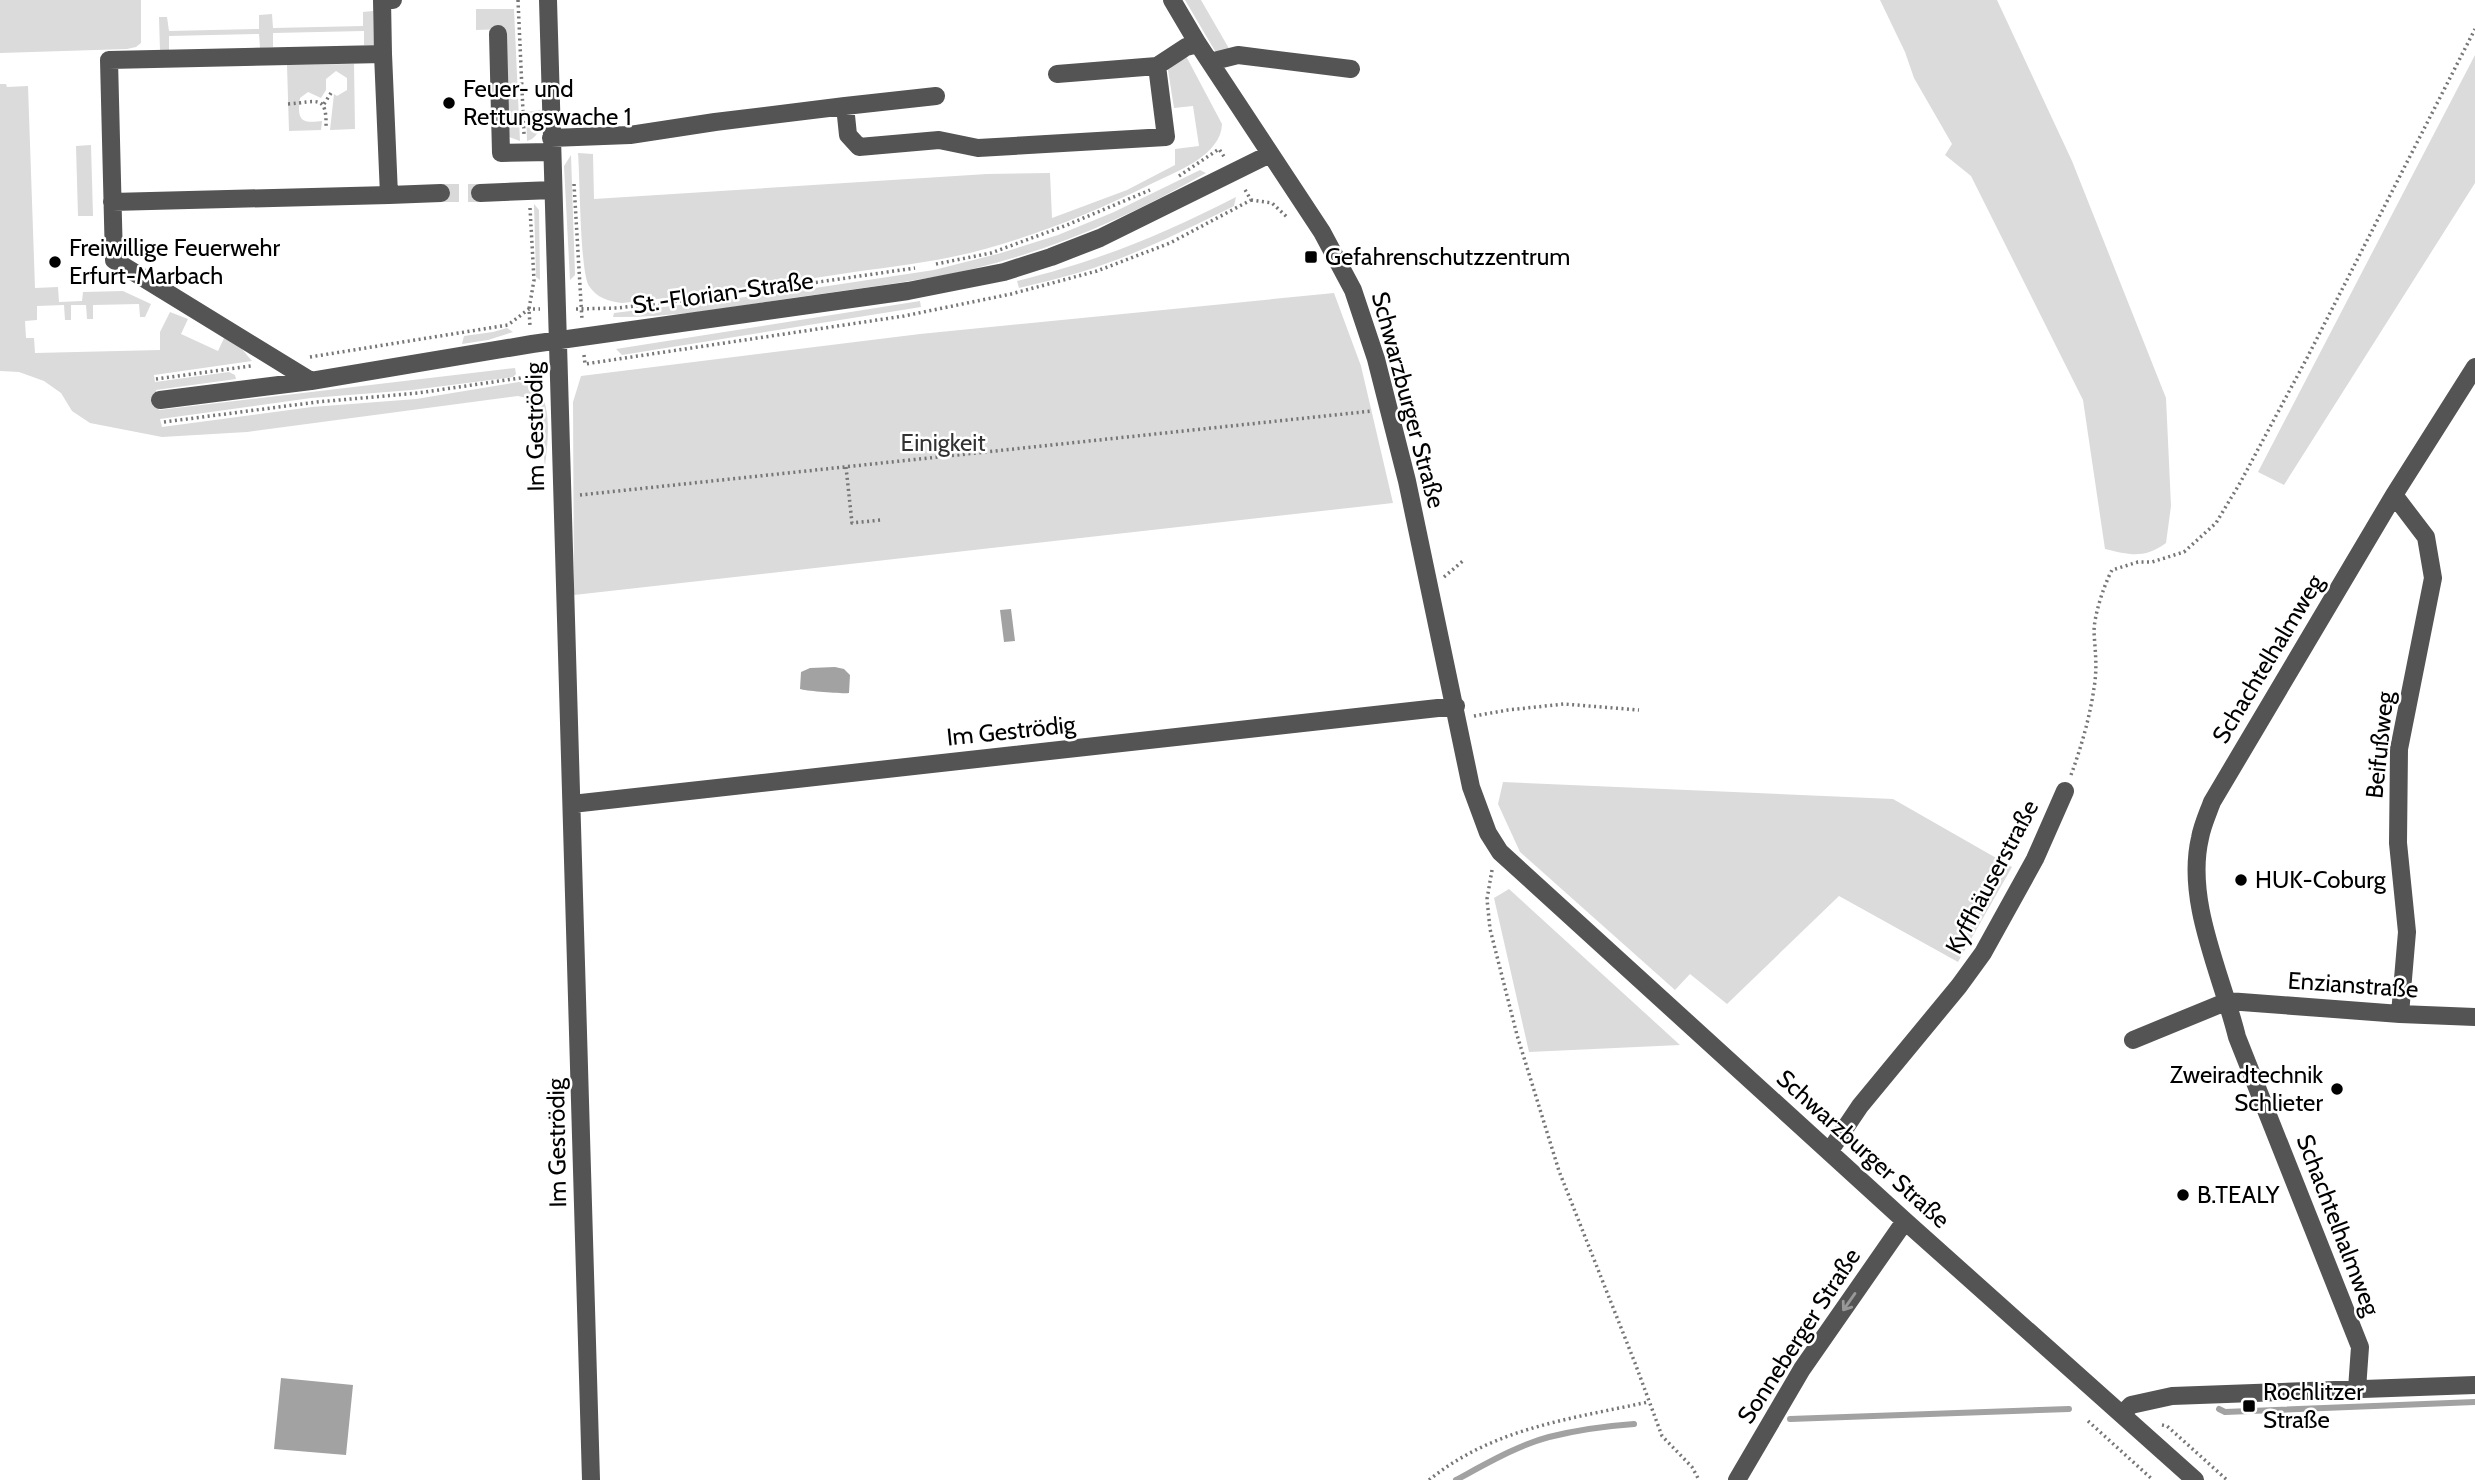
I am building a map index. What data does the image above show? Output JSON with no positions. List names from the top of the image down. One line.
{"streets":{"street":["St.-Florian-Straße","Schwarzburger Straße","Im Geströdig","Schachtelhalmweg","Beifußweg","Kyffhäuserstraße","Enzianstraße","Sonneberger Straße"]},"crossings":[["St.-Florian-Straße","Schwarzburger Straße"],["St.-Florian-Straße","Im Geströdig"],["Schwarzburger Straße","Im Geströdig"],["Schwarzburger Straße","Kyffhäuserstraße"],["Schwarzburger Straße","Sonneberger Straße"],["Schachtelhalmweg","Beifußweg"],["Schachtelhalmweg","Enzianstraße"],["Beifußweg","Enzianstraße"]],"one_way":["Sonneberger Straße"],"parks":["Einigkeit"],"places":{"other":["Feuer- und Rettungswache 1","Freiwillige Feuerwehr Erfurt-Marbach","HUK-Coburg","Zweiradtechnik Schlieter","B.TEALY"],"transit":["Gefahrenschutzzentrum","Rochlitzer Straße"]}}
